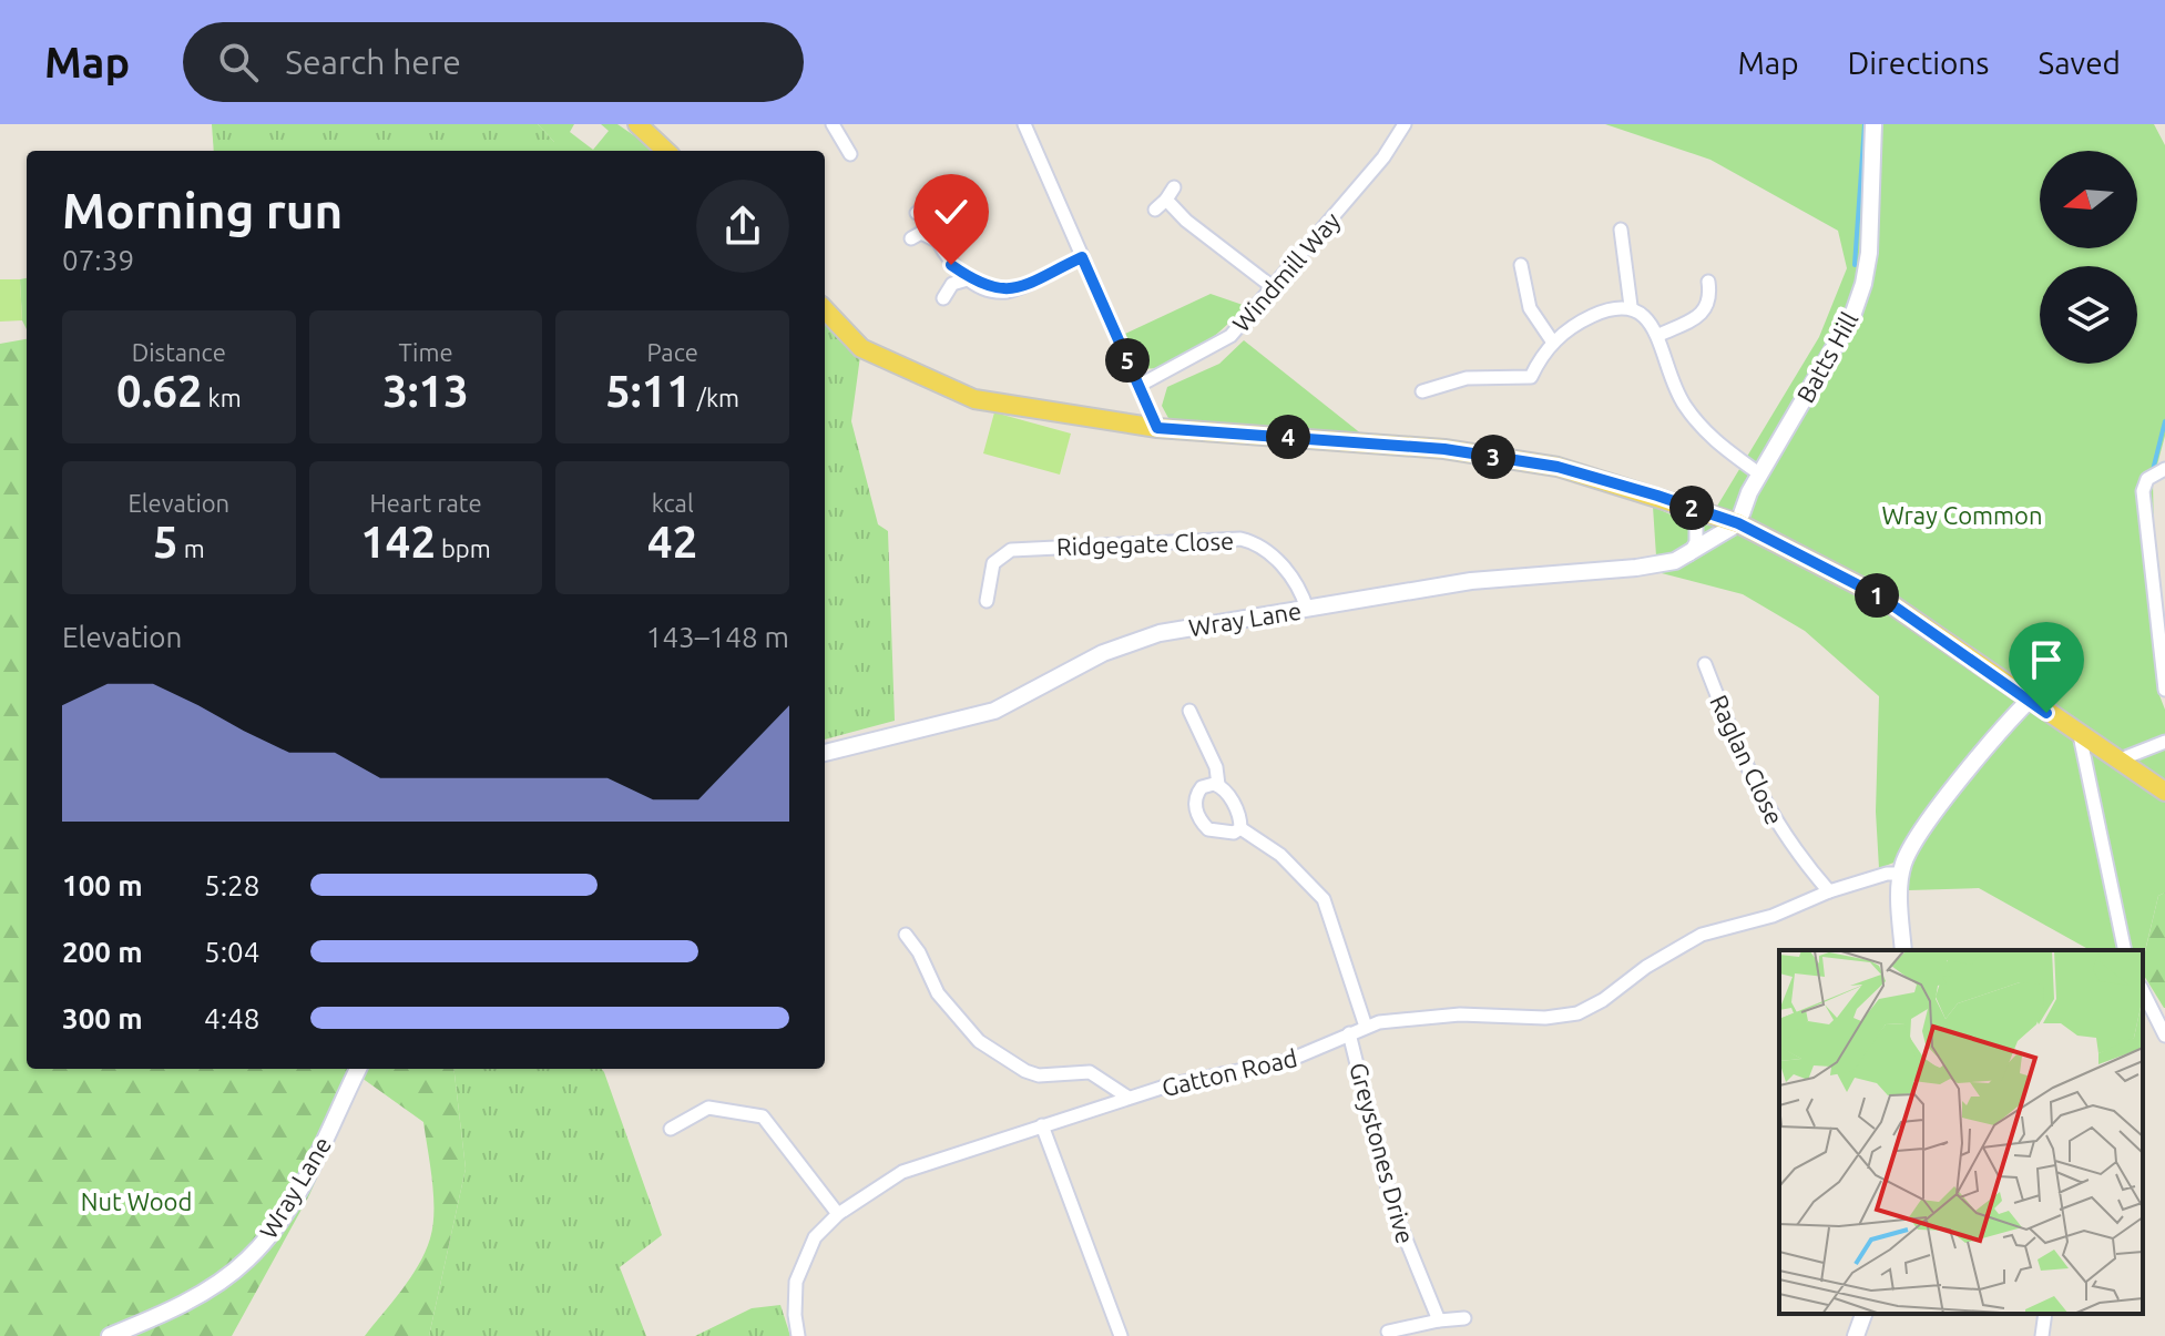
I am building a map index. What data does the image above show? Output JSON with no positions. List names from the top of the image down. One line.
{"streets":{"street":["Windmill Way","Batts Hill","Ridgegate Close","Wray Lane","Raglan Close","Gatton Road","Greystones Drive"]},"crossings":[["Batts Hill","Wray Lane"],["Ridgegate Close","Wray Lane"],["Raglan Close","Gatton Road"],["Gatton Road","Greystones Drive"]],"parks":["Wray Common","Nut Wood"],"north":"left","page":{"header":"Map","search":"Search here","nav":["Map","Directions","Saved"],"heading":["Morning run","07:39"],"stats":[["Distance","0.62 km"],["Time","3:13"],["Pace","5:11 /km"],["Elevation","5 m"],["Heart rate","142 bpm"],["kcal","42"]],"pins":["5","4","3","2","1"],"chart":["Elevation","143–148 m"],"list":[{"name":"100 m","note":"5:28"},{"name":"200 m","note":"5:04"},{"name":"300 m","note":"4:48"}]}}
